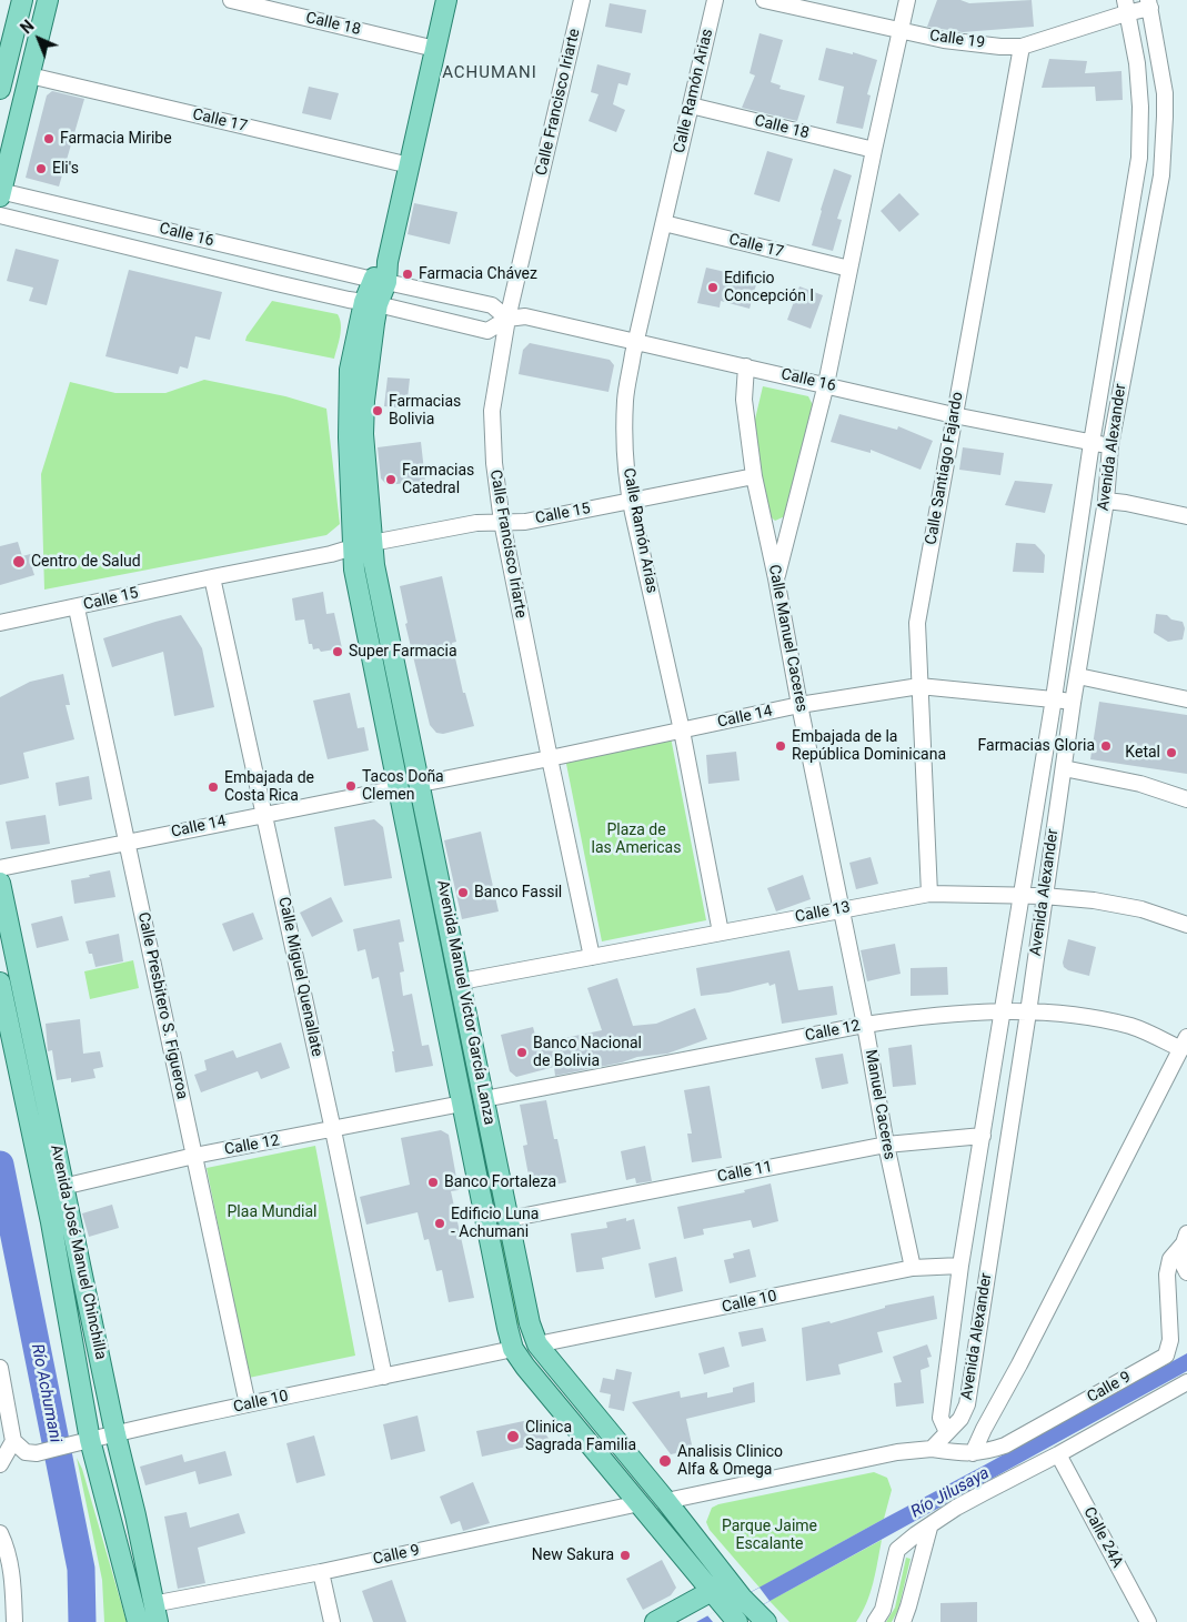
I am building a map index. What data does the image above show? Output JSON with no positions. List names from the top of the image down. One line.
{"streets":{"main road":["Avenida Manuel Víctor García Lanza","Avenida José Manuel Chinchilla"],"street":["Calle 18","Calle 19","Calle Ramón Arias","Calle Francisco Iriarte","Calle 17","Calle 16","Avenida Alexander","Calle Santiago Fajardo","Calle 15","Calle Manuel Caceres","Calle 14","Calle 13","Calle Miguel Quenallate","Calle Presbitero S. Figueroa","Calle 12","Manuel Caceres","Calle 11","Calle 10","Calle 9","Calle 24A"]},"crossings":[["Calle 18","Calle Ramón Arias"],["Calle 19","Avenida Alexander"],["Calle 19","Calle Santiago Fajardo"],["Calle Ramón Arias","Calle 17"],["Calle Ramón Arias","Calle 16"],["Calle Ramón Arias","Calle 15"],["Calle Ramón Arias","Calle 14"],["Calle Ramón Arias","Calle 13"],["Calle Francisco Iriarte","Calle 16"],["Calle Francisco Iriarte","Calle 15"],["Calle Francisco Iriarte","Calle 14"],["Calle Francisco Iriarte","Calle 13"],["Calle 16","Avenida Alexander"],["Calle 16","Calle Santiago Fajardo"],["Calle 16","Calle Manuel Caceres"],["Calle 16","Avenida Manuel Víctor García Lanza"],["Avenida Alexander","Calle 14"],["Avenida Alexander","Calle 13"],["Avenida Alexander","Calle 12"],["Avenida Alexander","Calle 11"],["Avenida Alexander","Calle 10"],["Calle Santiago Fajardo","Calle 14"],["Calle Santiago Fajardo","Calle 13"],["Calle 15","Calle Manuel Caceres"],["Calle 15","Calle Miguel Quenallate"],["Calle 15","Avenida Manuel Víctor García Lanza"],["Calle 15","Calle Presbitero S. Figueroa"],["Calle Manuel Caceres","Calle 14"],["Calle Manuel Caceres","Calle 13"],["Calle Manuel Caceres","Manuel Caceres"],["Calle 14","Calle Miguel Quenallate"],["Calle 14","Avenida Manuel Víctor García Lanza"],["Calle 14","Calle Presbitero S. Figueroa"],["Calle 13","Avenida Manuel Víctor García Lanza"],["Calle 13","Manuel Caceres"],["Calle Miguel Quenallate","Calle 12"],["Calle Miguel Quenallate","Calle 10"],["Avenida Manuel Víctor García Lanza","Calle 12"],["Avenida Manuel Víctor García Lanza","Calle 11"],["Avenida Manuel Víctor García Lanza","Calle 10"],["Avenida Manuel Víctor García Lanza","Calle 9"],["Calle Presbitero S. Figueroa","Calle 12"],["Calle Presbitero S. Figueroa","Calle 10"],["Calle 12","Manuel Caceres"],["Calle 12","Avenida José Manuel Chinchilla"],["Manuel Caceres","Calle 11"],["Manuel Caceres","Calle 10"],["Avenida José Manuel Chinchilla","Calle 10"],["Avenida José Manuel Chinchilla","Calle 9"]],"districts":["ACHUMANI"],"water":["Río Achumani","Río Jilusaya"],"parks":["Plaza de las Americas","Plaa Mundial","Parque Jaime Escalante"],"places":["Farmacia Miribe","Eli's","Farmacia Chávez","Edificio Concepción I","Farmacias Bolivia","Farmacias Catedral","Centro de Salud","Super Farmacia","Embajada de la República Dominicana","Farmacias Gloria","Ketal","Tacos Doña Clemen","Embajada de Costa Rica","Banco Fassil","Banco Nacional de Bolivia","Banco Fortaleza","Edificio Luna - Achumani","Clinica Sagrada Familia","Analisis Clinico Alfa & Omega","New Sakura"],"north":"top left"}
